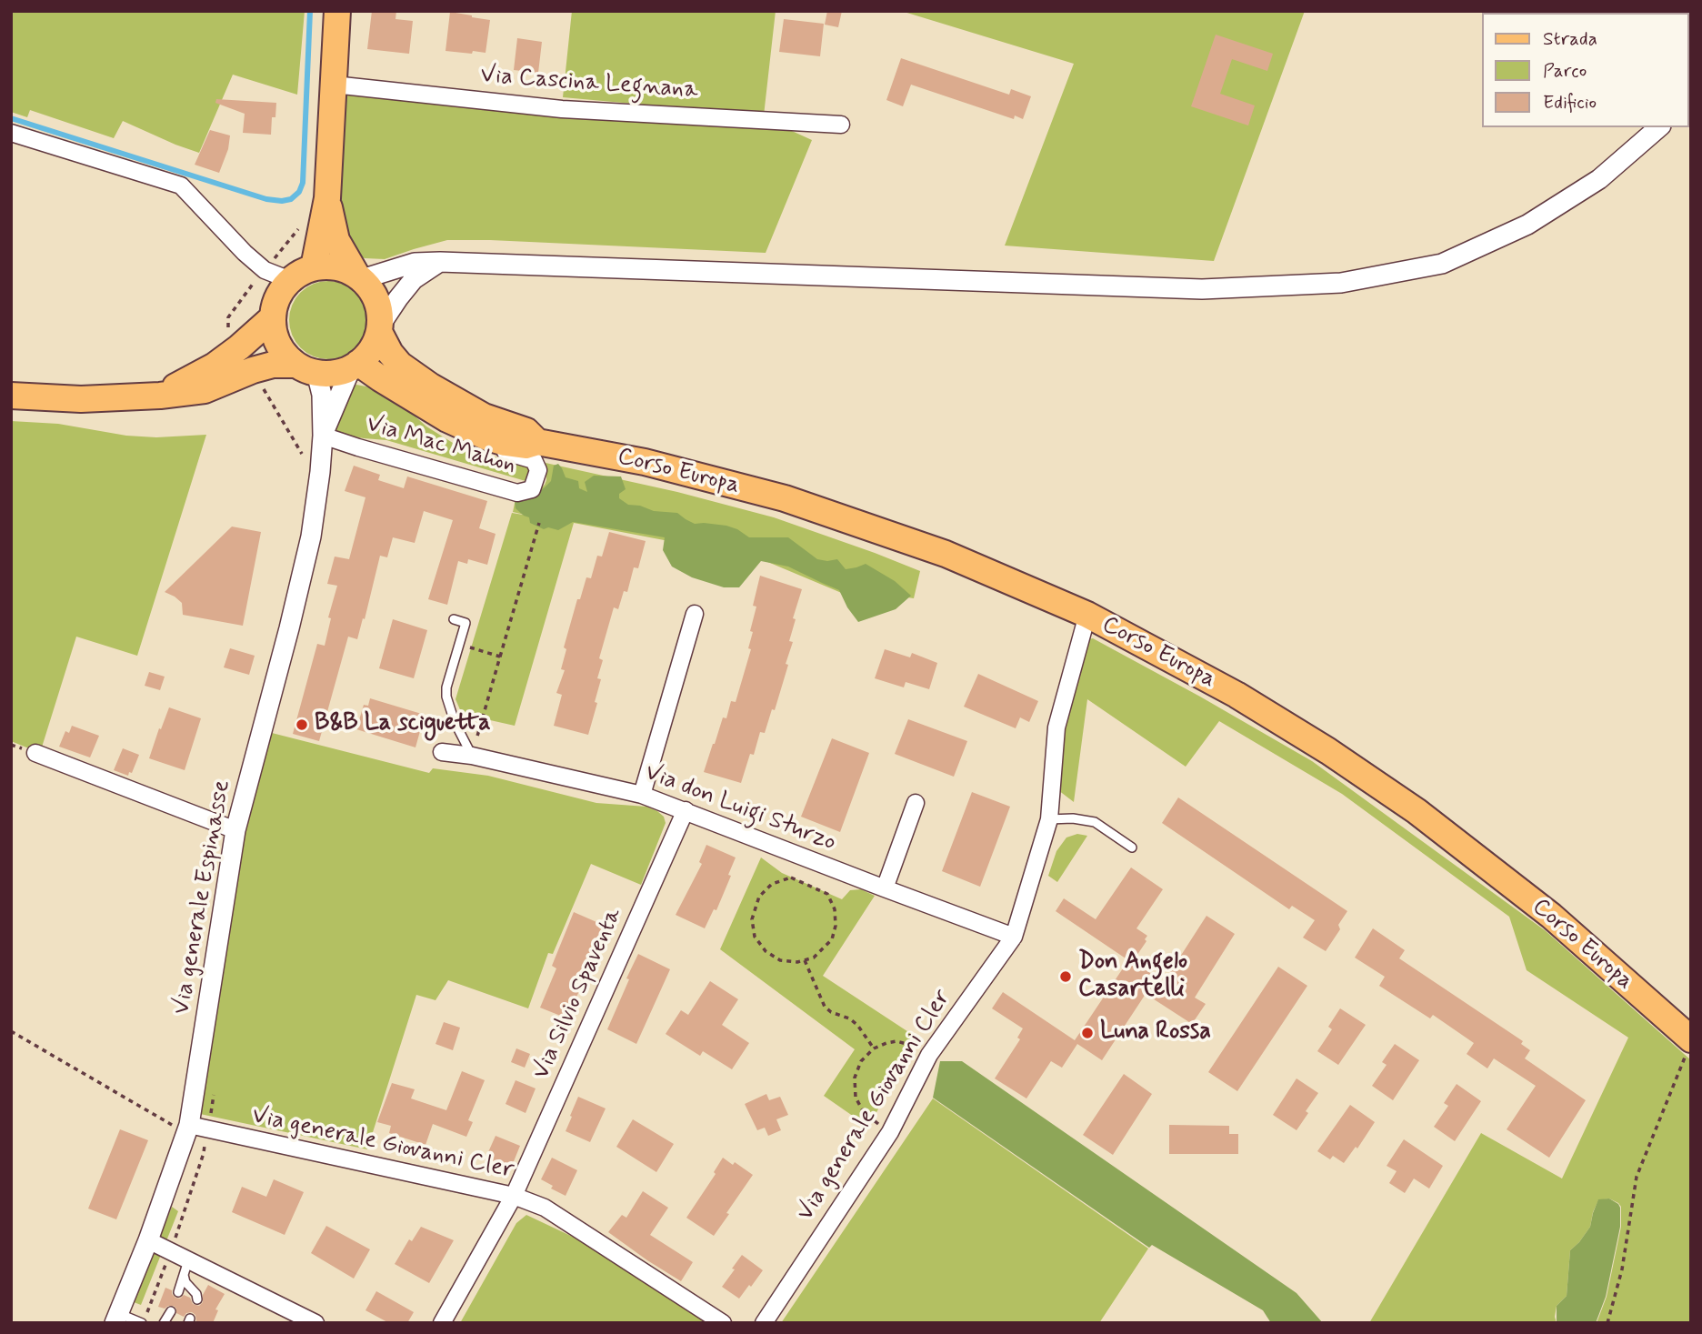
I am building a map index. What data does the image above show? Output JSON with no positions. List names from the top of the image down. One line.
{"streets":{"main road":["Corso Europa"],"street":["Via Cascina Legnana","Via Mac Mahon","Via don Luigi Sturzo","Via generale Espinasse","Via Silvio Spaventa","Via generale Giovanni Cler"]},"crossings":[["Via Mac Mahon","Corso Europa"],["Via Mac Mahon","Via generale Espinasse"],["Corso Europa","Via generale Espinasse"],["Corso Europa","Via generale Giovanni Cler"],["Via don Luigi Sturzo","Via Silvio Spaventa"],["Via don Luigi Sturzo","Via generale Giovanni Cler"],["Via generale Espinasse","Via generale Giovanni Cler"],["Via Silvio Spaventa","Via generale Giovanni Cler"]],"places":["B&B La sciguetta","Don Angelo Casartelli","Luna Rossa"],"legend":["Strada","Parco","Edificio"]}
